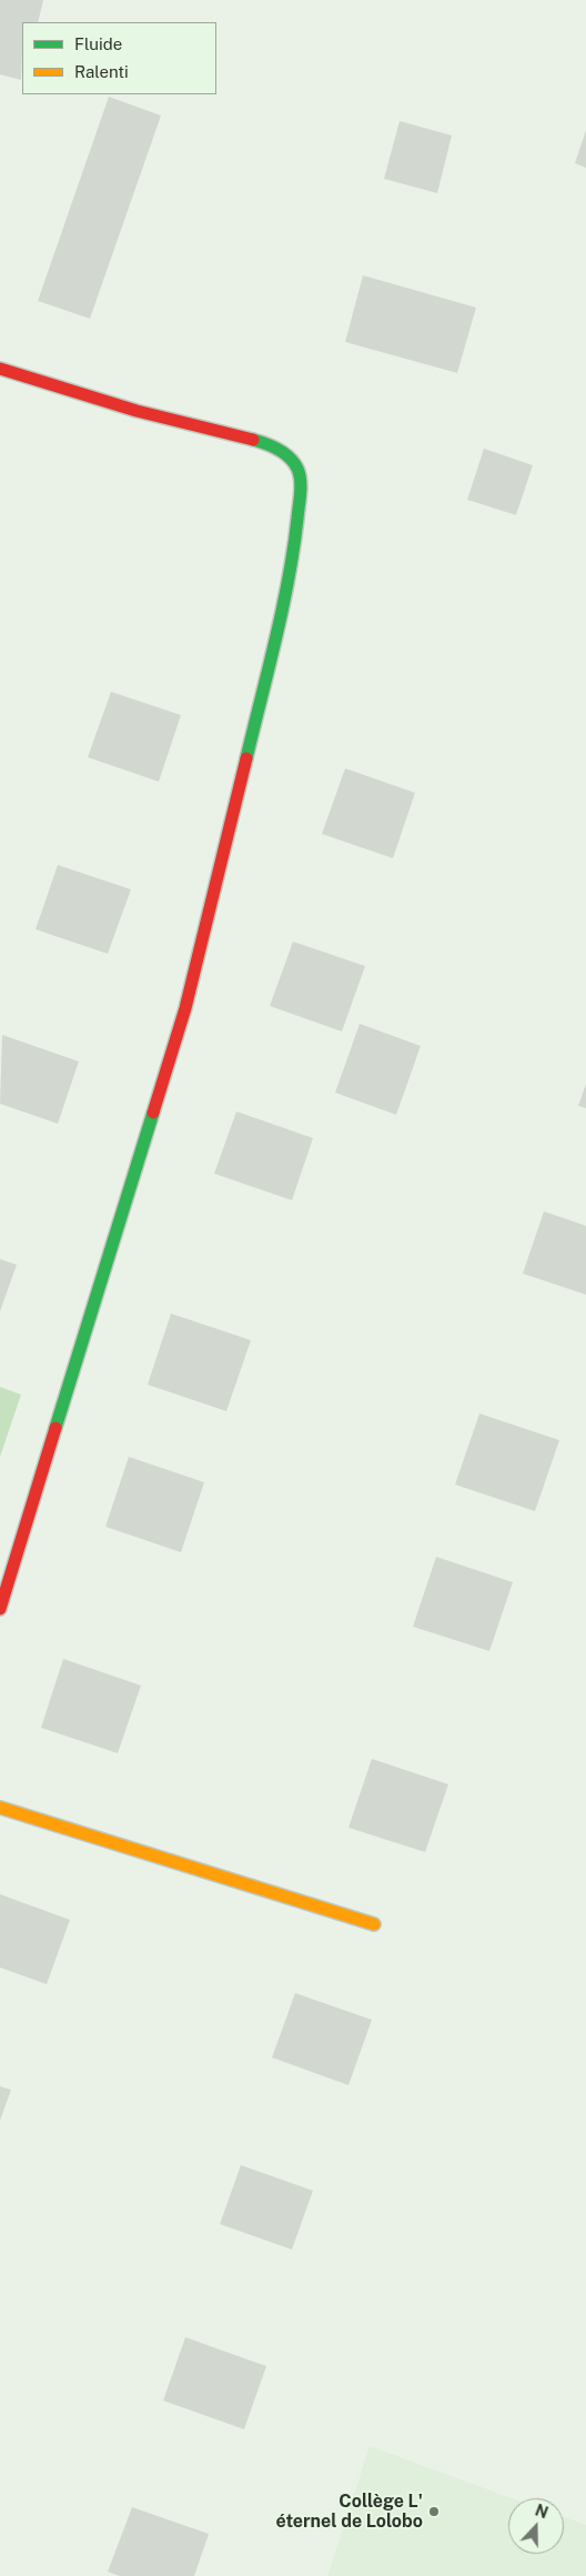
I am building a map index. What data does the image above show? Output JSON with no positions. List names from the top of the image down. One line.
{"places":["Collège L' éternel de Lolobo"],"legend":["Fluide","Ralenti"],"north":"top"}
